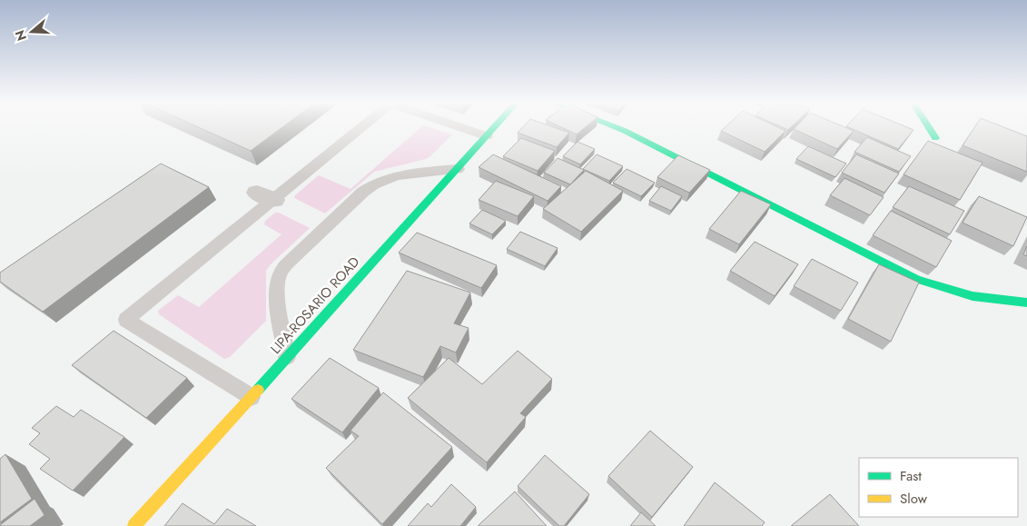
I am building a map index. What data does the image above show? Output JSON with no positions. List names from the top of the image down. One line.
{"streets":{"street":["LIPA-ROSARIO ROAD"]},"legend":["Fast","Slow"],"north":"left"}
